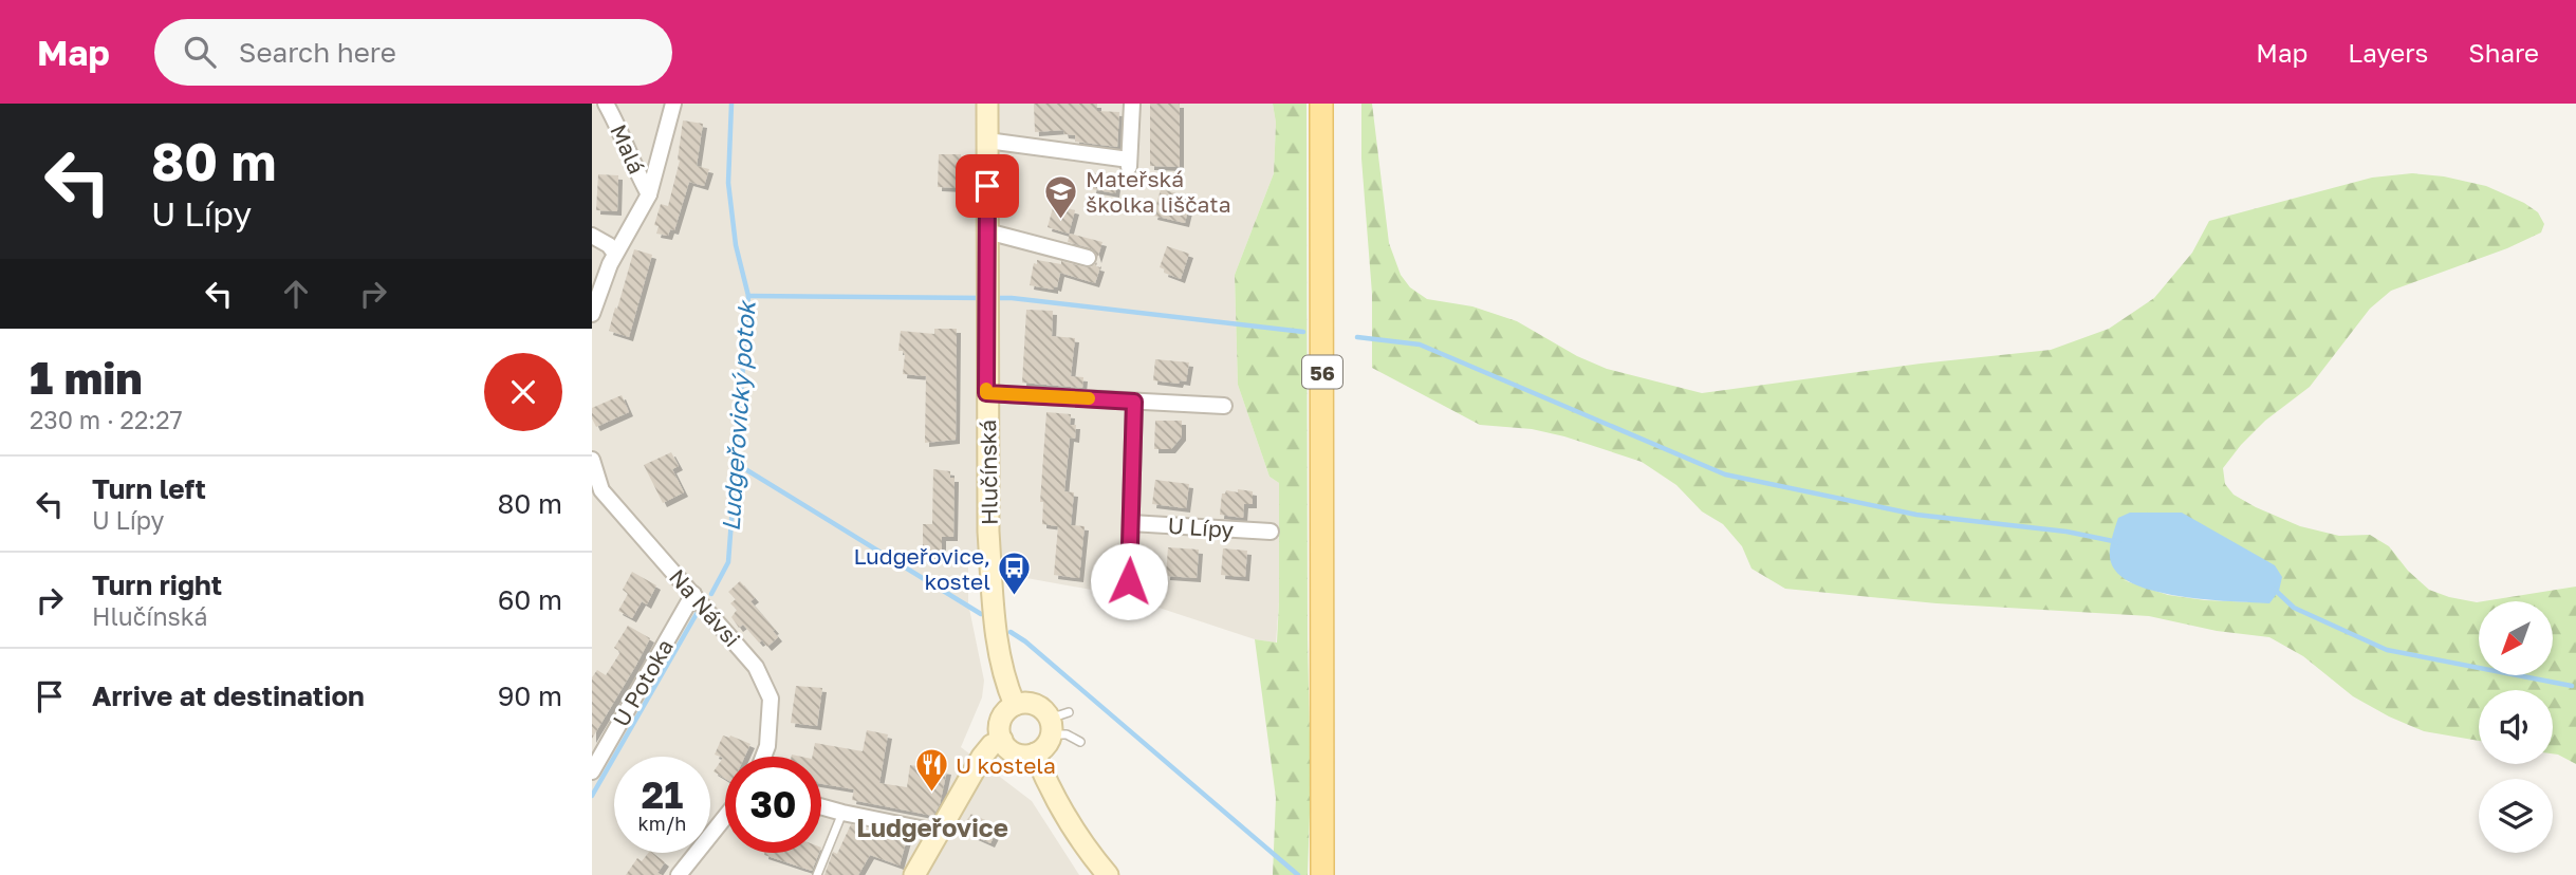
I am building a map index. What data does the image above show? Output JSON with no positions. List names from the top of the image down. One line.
{"streets":{"main road":["56"],"street":["Malá","Hlučínská","U Lípy","Na Návsi","U Potoka"]},"crossings":[["Na Návsi","U Potoka"]],"districts":["Ludgeřovice"],"water":["Ludgeřovický potok"],"places":{"school or university":["Mateřská školka liščata"],"bus stop":["Ludgeřovice, kostel"],"restaurant":["U kostela"]},"north":"bottom left","page":{"header":"Map","search":"Search here","nav":["Map","Layers","Share"],"turn":["80 m","U Lípy"],"heading":["1 min","230 m · 22:27"],"list":[{"name":"Turn left","note":"U Lípy","value":"80 m"},{"name":"Turn right","note":"Hlučínská","value":"60 m"},{"name":"Arrive at destination","value":"90 m"}],"speed":"21 km/h","limit":"30"}}
